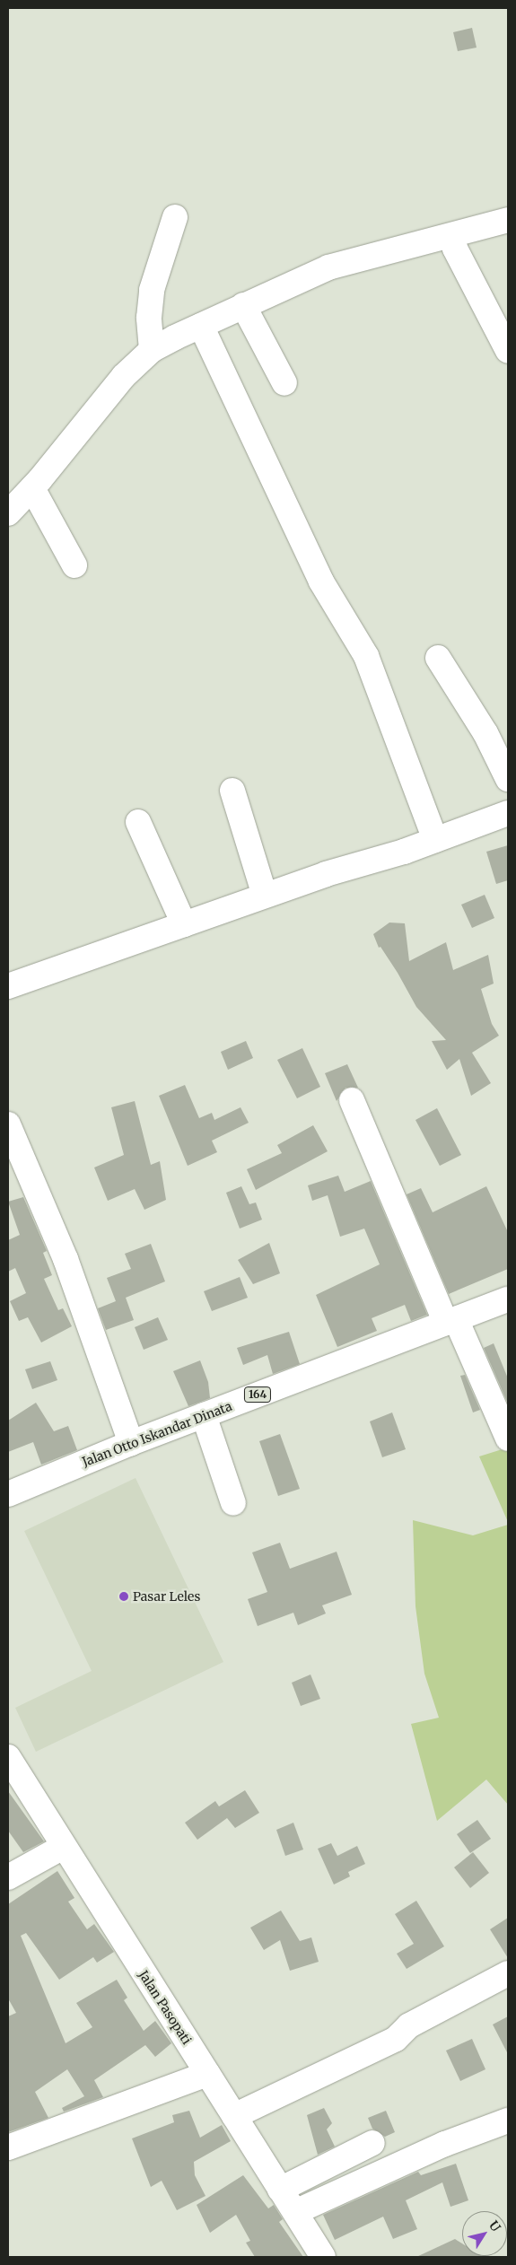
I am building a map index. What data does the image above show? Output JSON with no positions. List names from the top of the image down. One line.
{"streets":{"street":["164","Jalan Otto Iskandar Dinata","Jalan Pasopati"]},"places":["Pasar Leles"],"north":"top right"}
